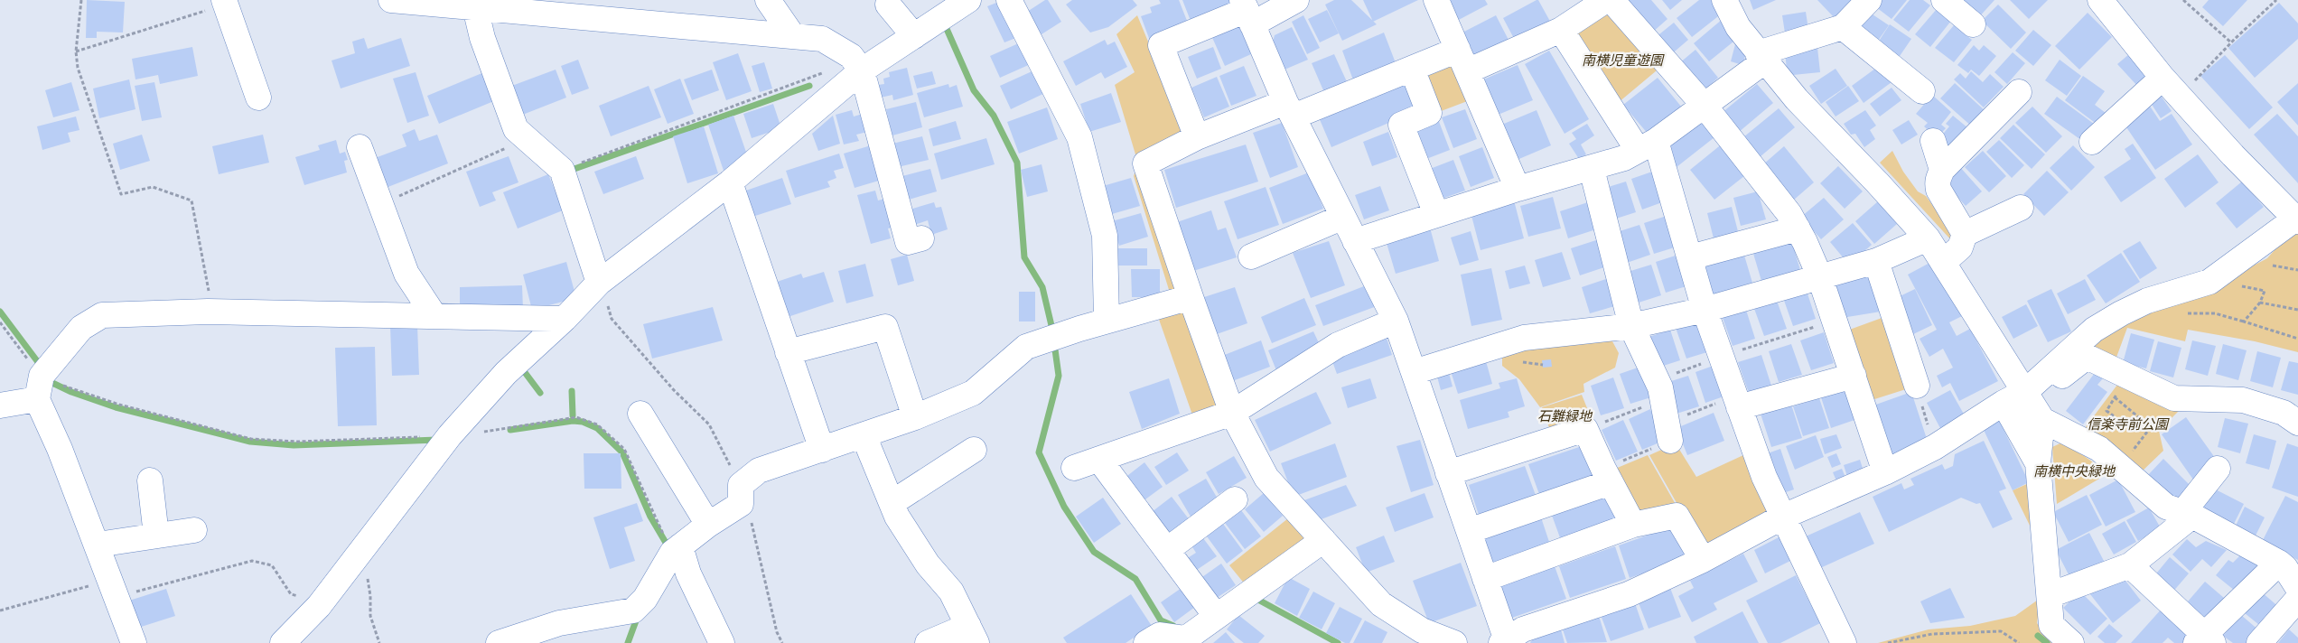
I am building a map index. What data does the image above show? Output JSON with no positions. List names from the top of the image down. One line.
{"parks":["南横児童遊園","石難緑地","信楽寺前公園","南横中央緑地"]}
